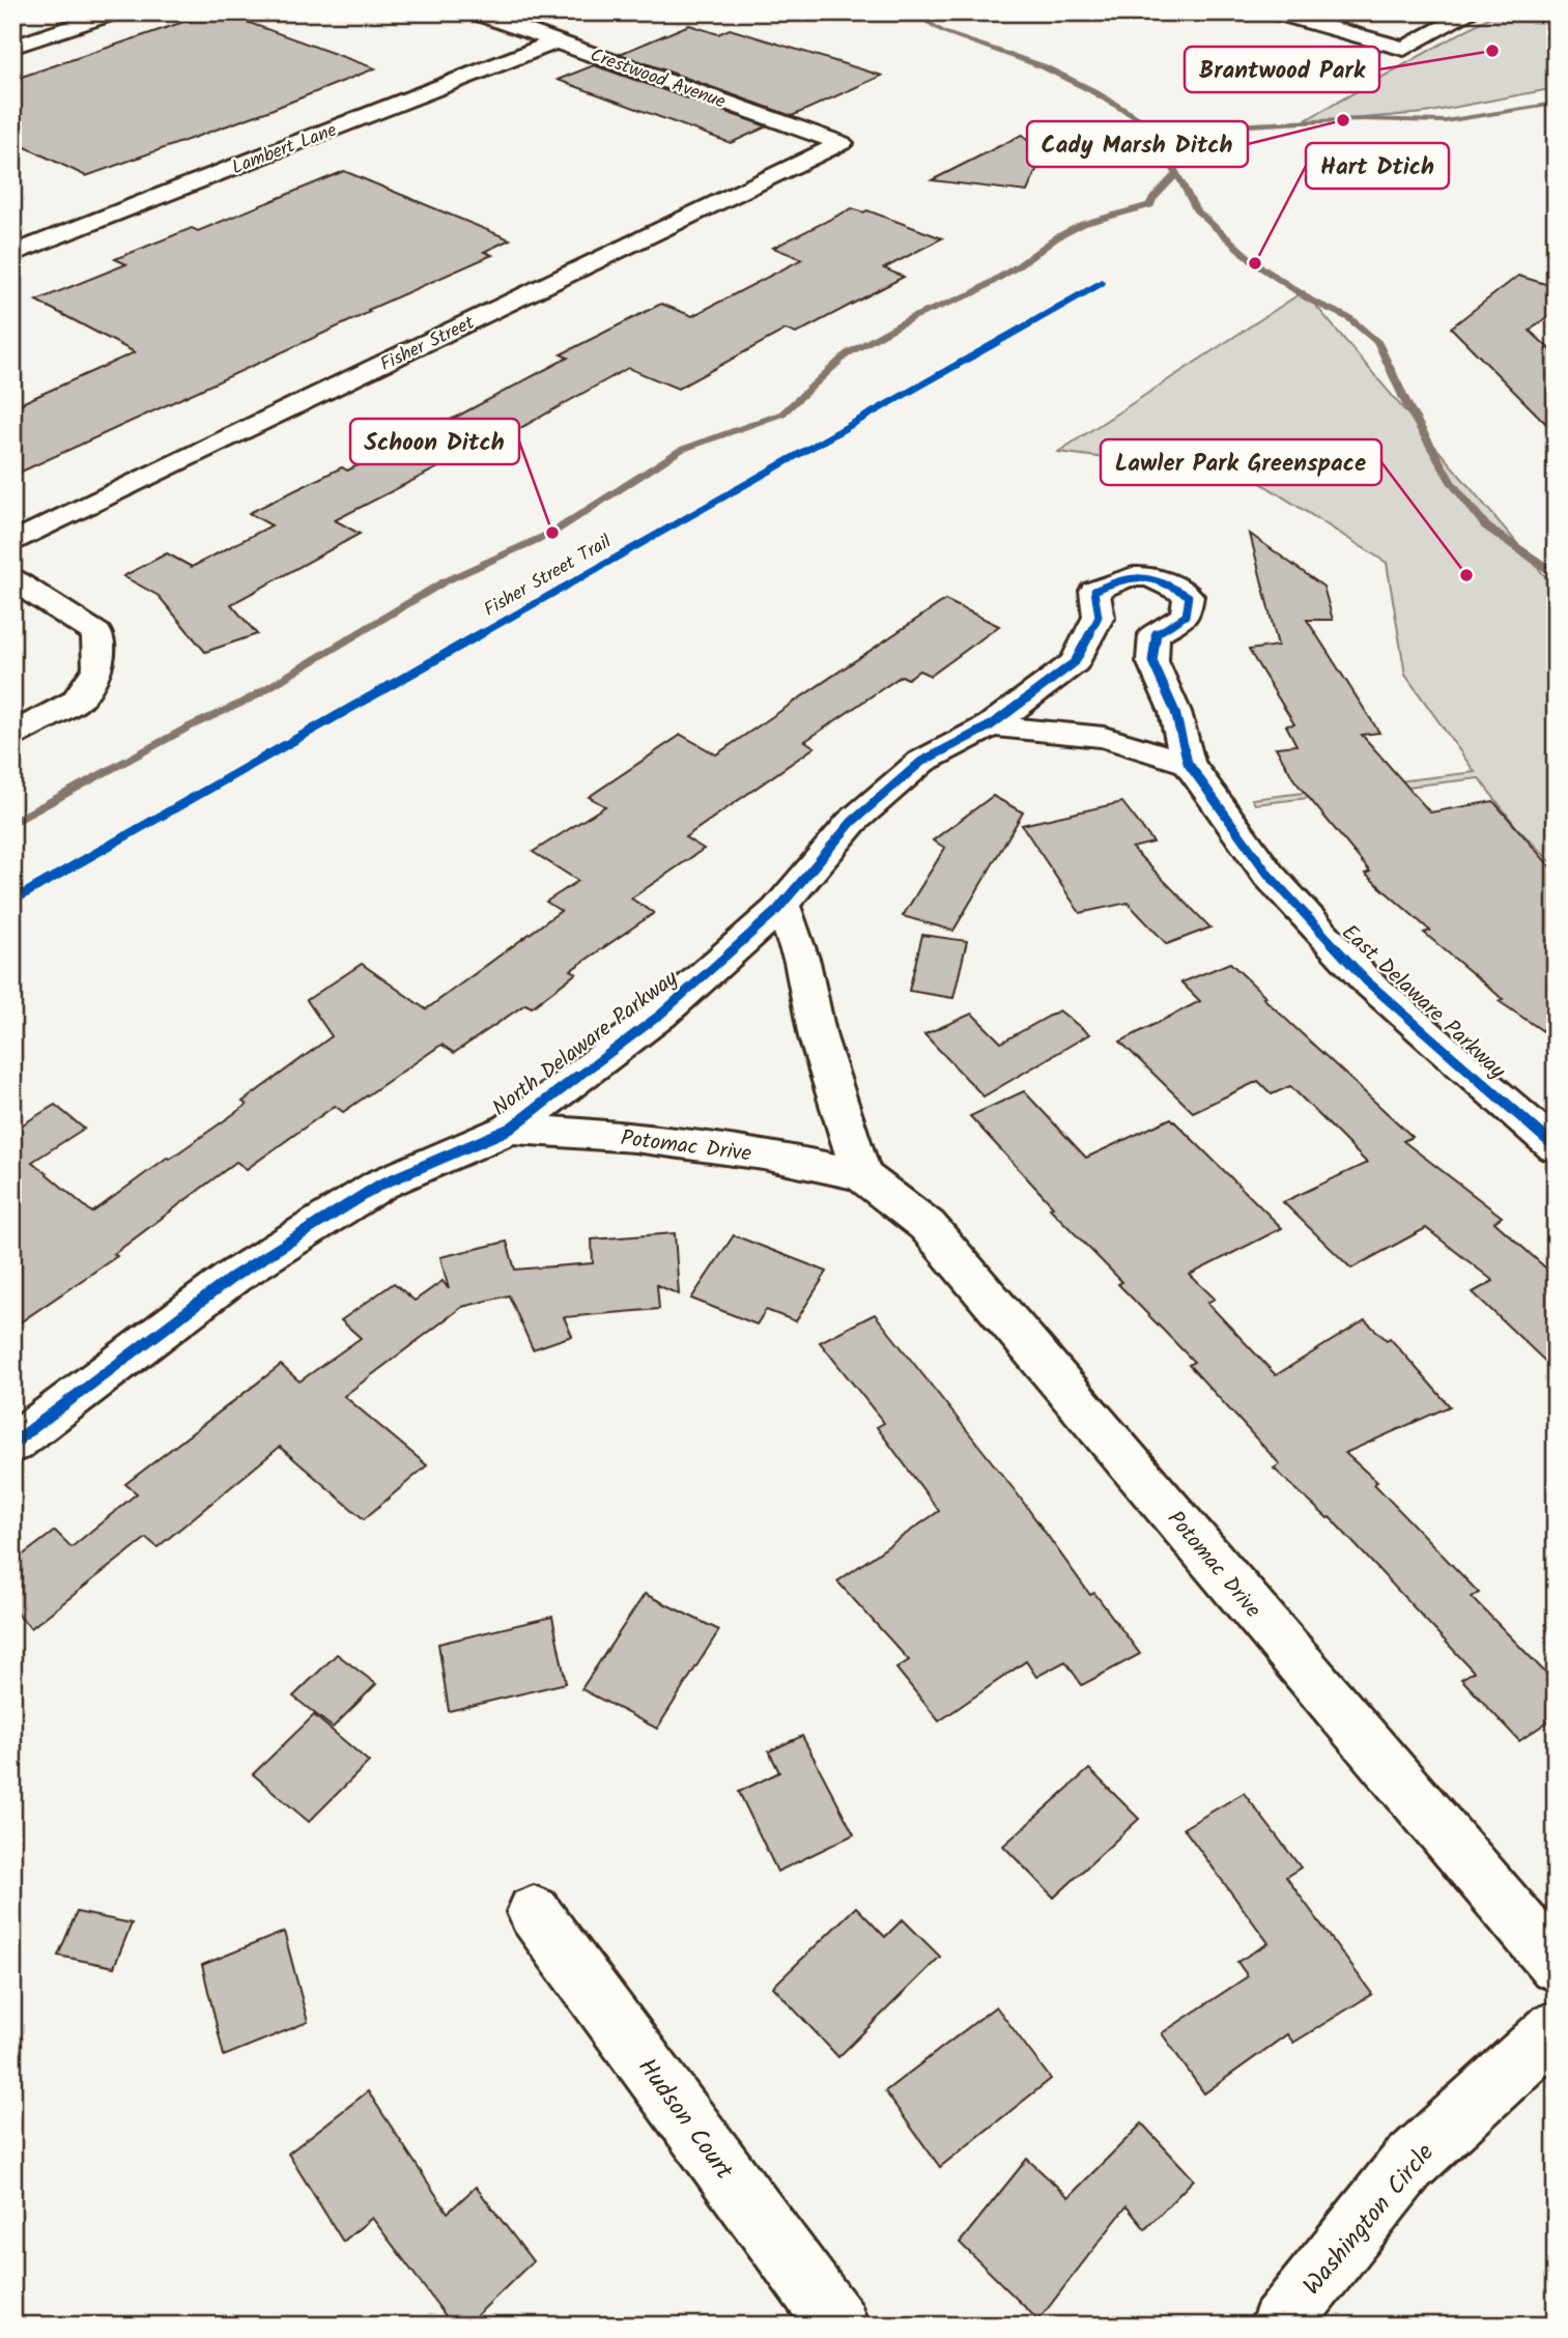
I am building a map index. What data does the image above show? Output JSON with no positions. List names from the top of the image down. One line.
{"streets":{"street":["Crestwood Avenue","Lambert Lane","Fisher Street","East Delaware Parkway","North Delaware Parkway","Potomac Drive","Hudson Court","Washington Circle"],"cycle path":["Fisher Street Trail"]},"crossings":[["Crestwood Avenue","Lambert Lane"],["Crestwood Avenue","Fisher Street"],["East Delaware Parkway","North Delaware Parkway"],["North Delaware Parkway","Potomac Drive"]],"places":["Brantwood Park","Cady Marsh Ditch","Hart Dtich","Schoon Ditch","Lawler Park Greenspace"]}
